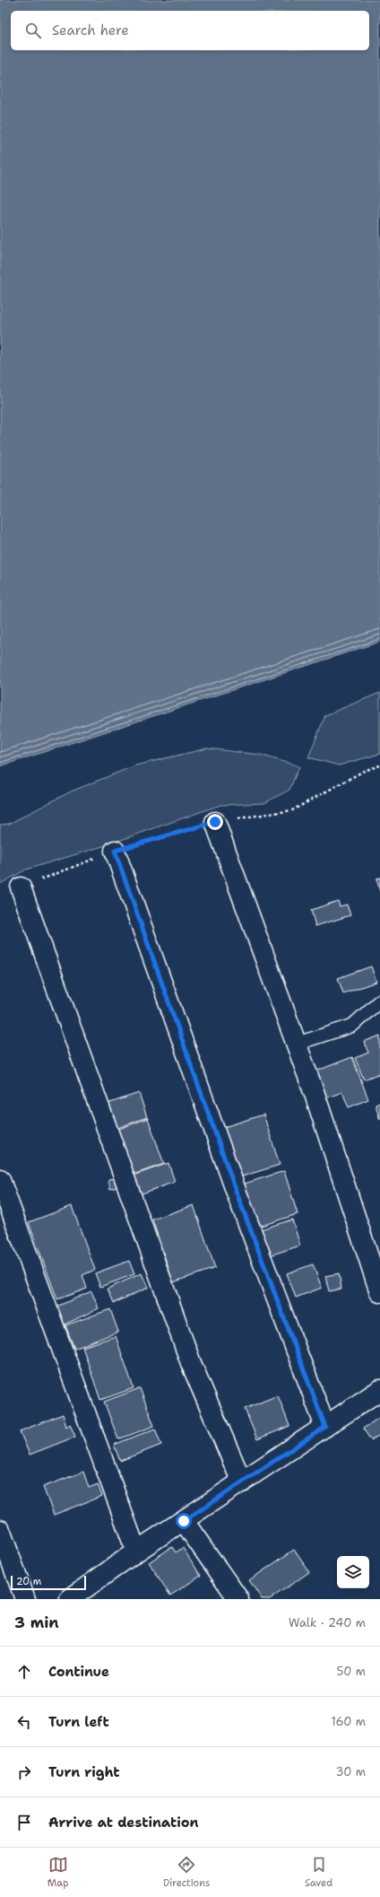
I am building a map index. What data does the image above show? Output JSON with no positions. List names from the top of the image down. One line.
{"scale_bar":"20 m","page":{"search":"Search here","scale":"20 m","heading":["3 min","Walk · 240 m"],"list":[["Continue","50 m"],["Turn left","160 m"],["Turn right","30 m"],"Arrive at destination"],"nav":["Map","Directions","Saved"]}}
